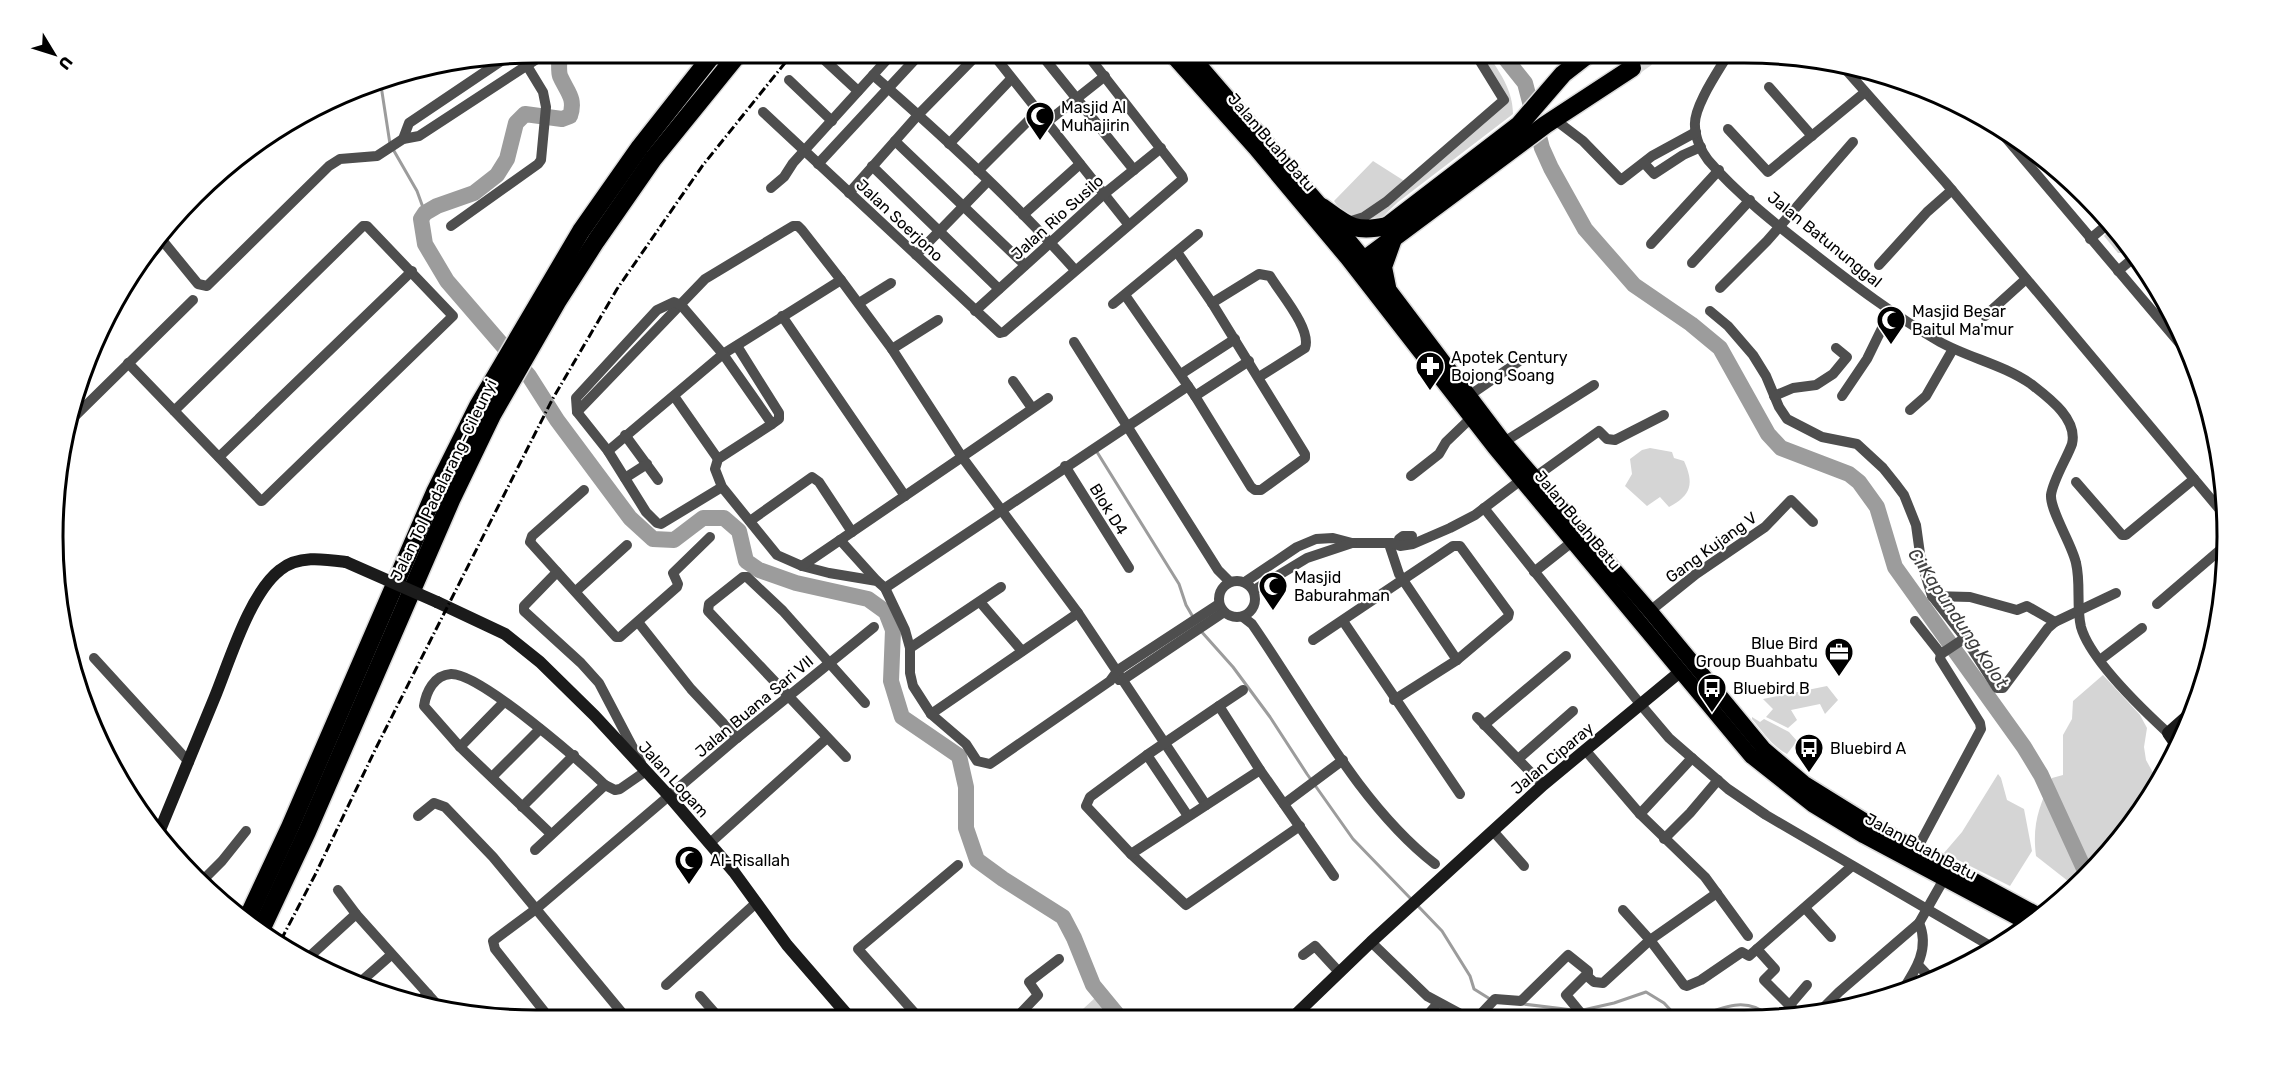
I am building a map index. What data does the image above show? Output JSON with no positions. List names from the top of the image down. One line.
{"streets":{"highway":["Jalan Tol Padalarang–Cileunyi"],"main road":["Jalan Buah Batu"],"street":["Jalan Rio Susilo","Jalan Soerjono","Jalan Batununggal","Blok D4","Gang Kujang V","Jalan Buana Sari VII","Jalan Ciparay","Jalan Logam"]},"crossings":[["Jalan Buah Batu","Gang Kujang V"],["Jalan Buah Batu","Jalan Ciparay"],["Jalan Rio Susilo","Jalan Soerjono"],["Jalan Buana Sari VII","Jalan Logam"]],"water":["Ci Kapundung Kolot"],"places":{"mosque":["Masjid Al Muhajirin","Masjid Besar Baitul Ma'mur","Masjid Baburahman","Al-Risallah"],"pharmacy":["Apotek Century Bojong Soang"],"office":["Blue Bird Group Buahbatu"],"bus stop":["Bluebird B","Bluebird A"]},"north":"bottom right"}
